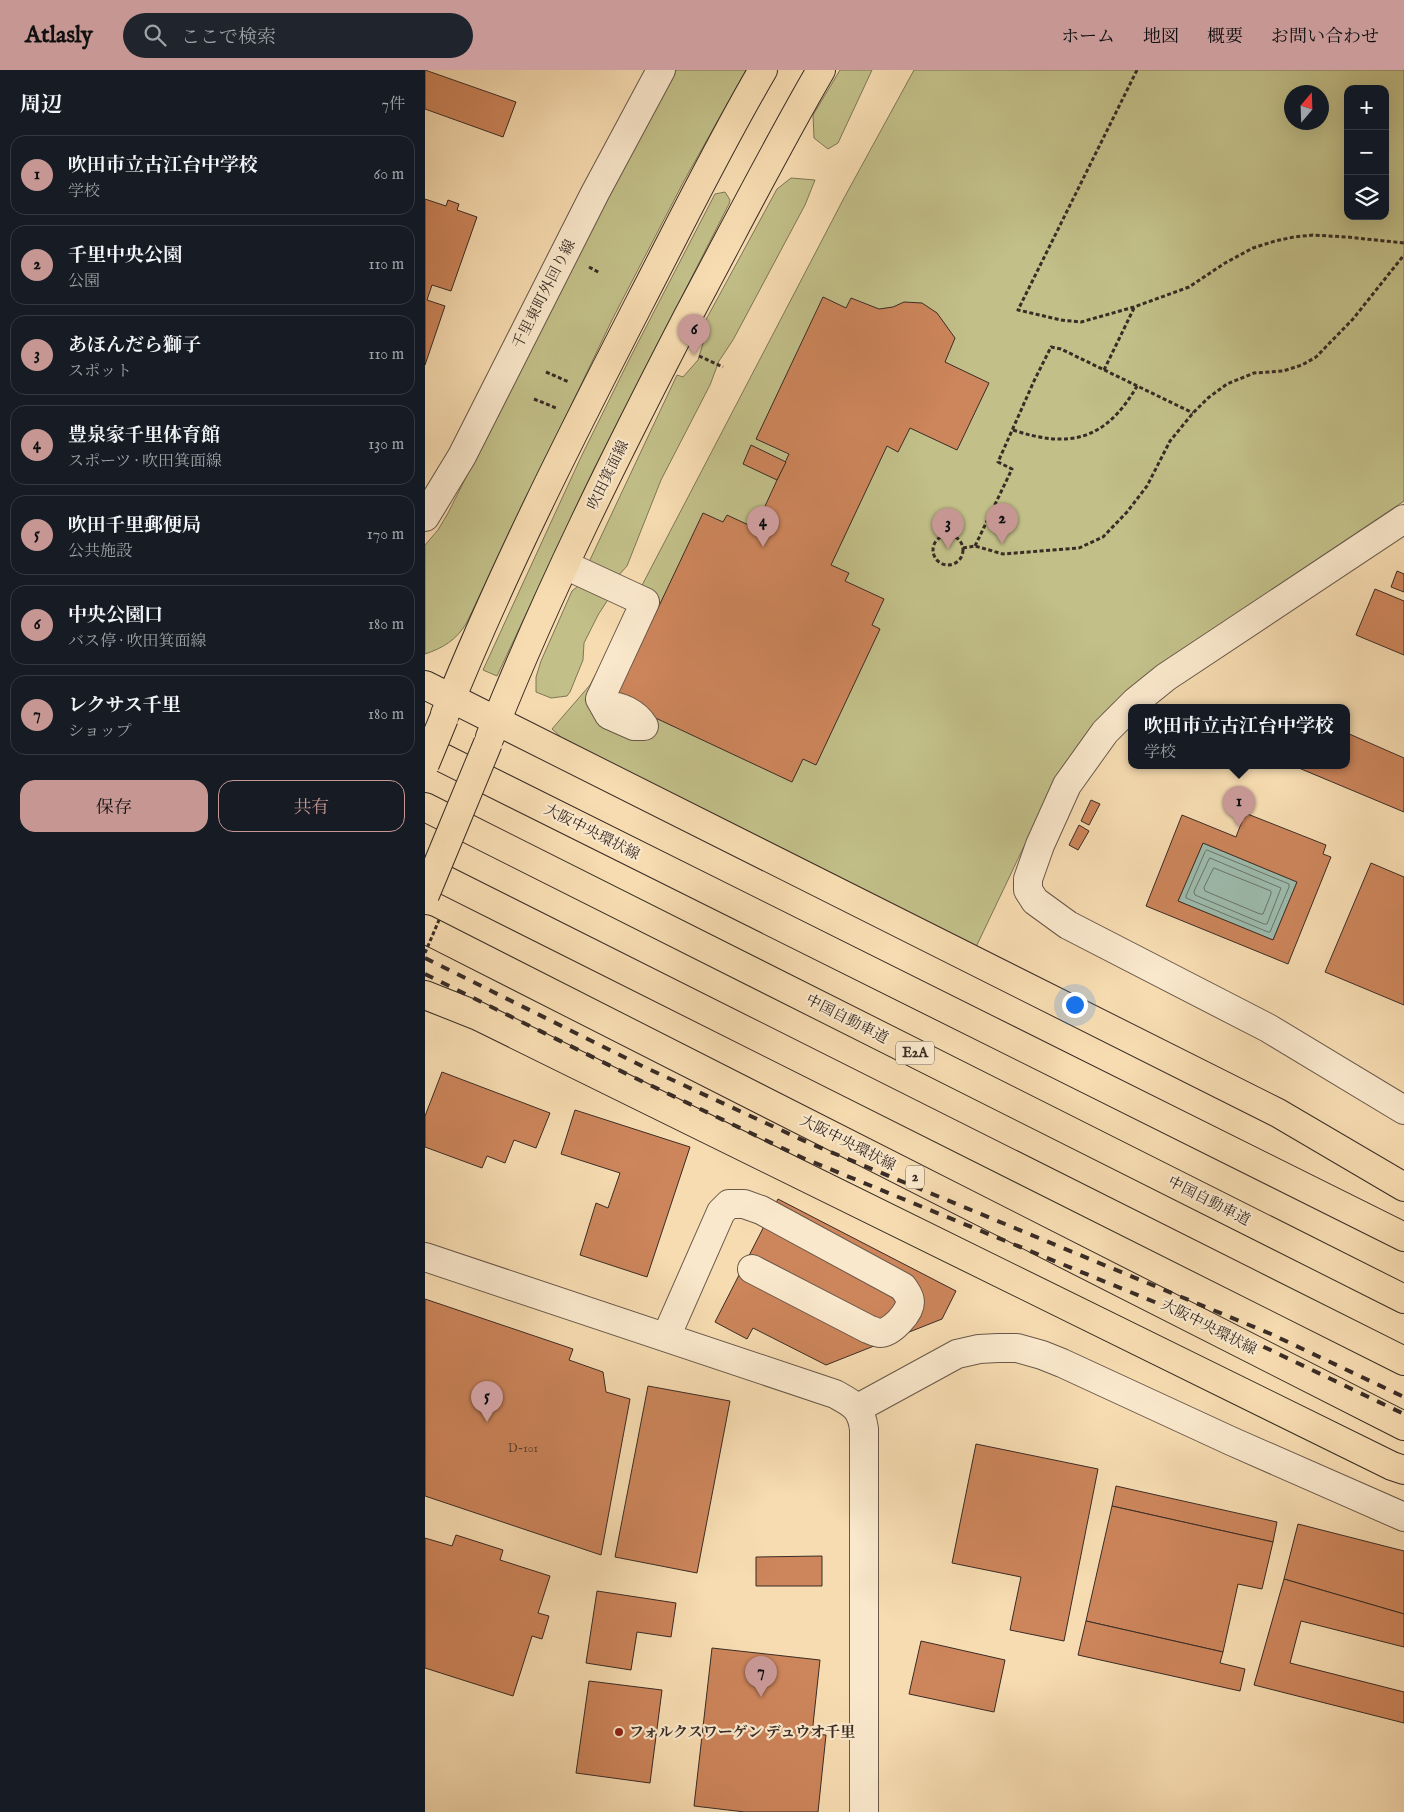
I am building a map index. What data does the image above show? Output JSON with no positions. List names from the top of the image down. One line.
{"streets":{"main road":["吹田箕面線","大阪中央環状線","中国自動車道","E2A","2"],"street":["千里東町外回り線"]},"places":["フォルクスワーゲン デュウオ千里"],"house_numbers":["D-101"],"north":"top","page":{"header":"Atlasly","search":"ここで検索","nav":["ホーム","地図","概要","お問い合わせ"],"heading":["周辺","7件"],"map_buttons":["+","−"],"list":[{"mark":"1","name":"吹田市立古江台中学校","note":"学校","value":"60 m"},{"mark":"2","name":"千里中央公園","note":"公園","value":"110 m"},{"mark":"3","name":"あほんだら獅子","note":"スポット","value":"110 m"},{"mark":"4","name":"豊泉家千里体育館","note":"スポーツ · 吹田箕面線","value":"130 m"},{"mark":"5","name":"吹田千里郵便局","note":"公共施設","value":"170 m"},{"mark":"6","name":"中央公園口","note":"バス停 · 吹田箕面線","value":"180 m"},{"mark":"7","name":"レクサス千里","note":"ショップ","value":"180 m"}],"pins":["6","2","4","3","1","5","7"],"popup":["吹田市立古江台中学校","学校"],"buttons":["保存","共有"]}}
